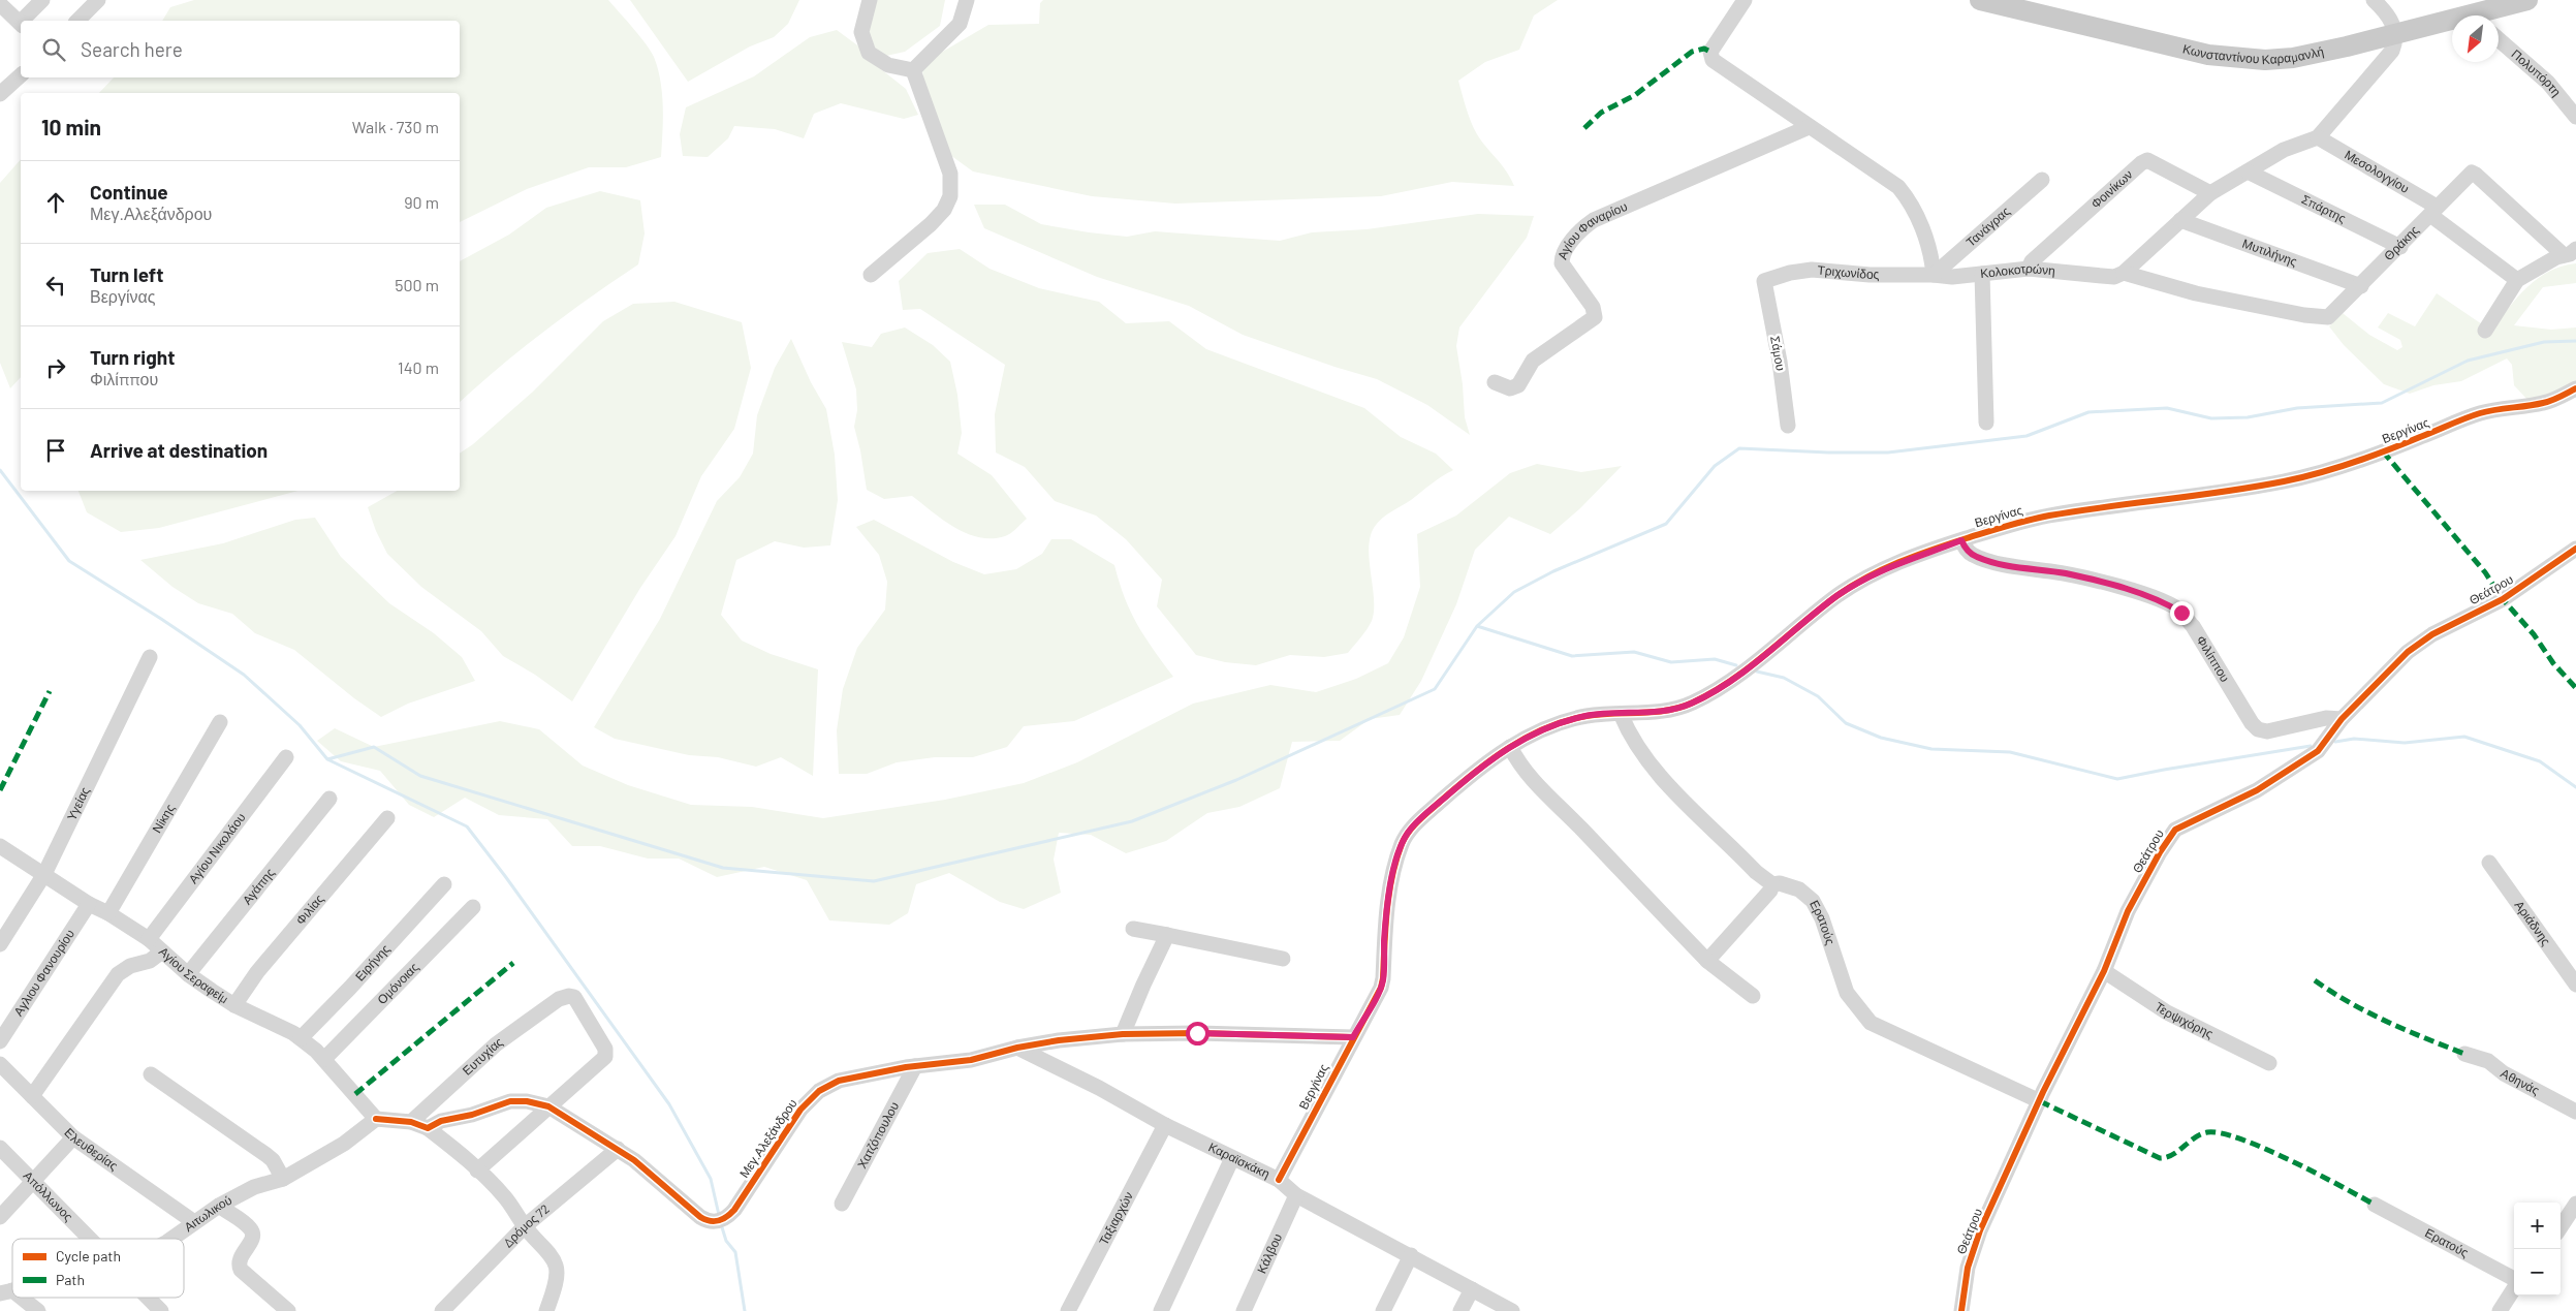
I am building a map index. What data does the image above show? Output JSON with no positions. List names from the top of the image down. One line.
{"streets":{"main road":["Κωνσταντίνου Καραμανλή"],"street":["Πολυπόρτη","Μεσολογγίου","Φοινίκων","Σπάρτης","Τανάγρας","Αγίου Φαναρίου","Θράκης","Μυτιλήνης","Τριχωνίδος","Κολοκοτρώνη","Σάμου","Βεργίνας","Θεάτρου","Φιλίππου","Υγείας","Νίκης","Αγίου Νικολάου","Αγάπης","Φιλίας","Ερατούς","Αριάδνης","Ειρήνης","Αγλιου Φανουρίου","Αγίου Σεραφείμ","Ομόνοιας","Τερψιχόρης","Ευτυχίας","Αθηνάς","Χατζόπουλου","Μεγ.Αλεξάνδρου","Ελευθερίας","Καραϊσκάκη","Απόλλωνος","Αιτωλικού","Ταξιαρχών","Δρόμος 72","Κάλβου"]},"crossings":[["Μεσολογγίου","Θράκης"],["Φοινίκων","Κολοκοτρώνη"],["Σπάρτης","Θράκης"],["Τανάγρας","Τριχωνίδος"],["Τανάγρας","Κολοκοτρώνη"],["Θράκης","Μυτιλήνης"],["Θράκης","Κολοκοτρώνη"],["Τριχωνίδος","Κολοκοτρώνη"],["Τριχωνίδος","Σάμου"],["Βεργίνας","Φιλίππου"],["Βεργίνας","Ερατούς"],["Βεργίνας","Μεγ.Αλεξάνδρου"],["Βεργίνας","Καραϊσκάκη"],["Θεάτρου","Φιλίππου"],["Θεάτρου","Ερατούς"],["Θεάτρου","Τερψιχόρης"],["Υγείας","Αγίου Σεραφείμ"],["Νίκης","Αγίου Σεραφείμ"],["Αγίου Νικολάου","Αγίου Σεραφείμ"],["Αγάπης","Αγίου Σεραφείμ"],["Φιλίας","Αγίου Σεραφείμ"],["Ειρήνης","Αγίου Σεραφείμ"],["Αγλιου Φανουρίου","Αγίου Σεραφείμ"],["Αγίου Σεραφείμ","Ομόνοιας"],["Αγίου Σεραφείμ","Αιτωλικού"],["Ευτυχίας","Μεγ.Αλεξάνδρου"],["Χατζόπουλου","Μεγ.Αλεξάνδρου"],["Μεγ.Αλεξάνδρου","Καραϊσκάκη"],["Μεγ.Αλεξάνδρου","Δρόμος 72"],["Ελευθερίας","Αιτωλικού"],["Καραϊσκάκη","Ταξιαρχών"],["Καραϊσκάκη","Κάλβου"]],"legend":["Cycle path","Path"],"north":"bottom left","page":{"search":"Search here","heading":["10 min","Walk · 730 m"],"list":[["Continue","Μεγ.Αλεξάνδρου","90 m"],["Turn left","Βεργίνας","500 m"],["Turn right","Φιλίππου","140 m"],"Arrive at destination"],"map_buttons":["+","−"]}}
